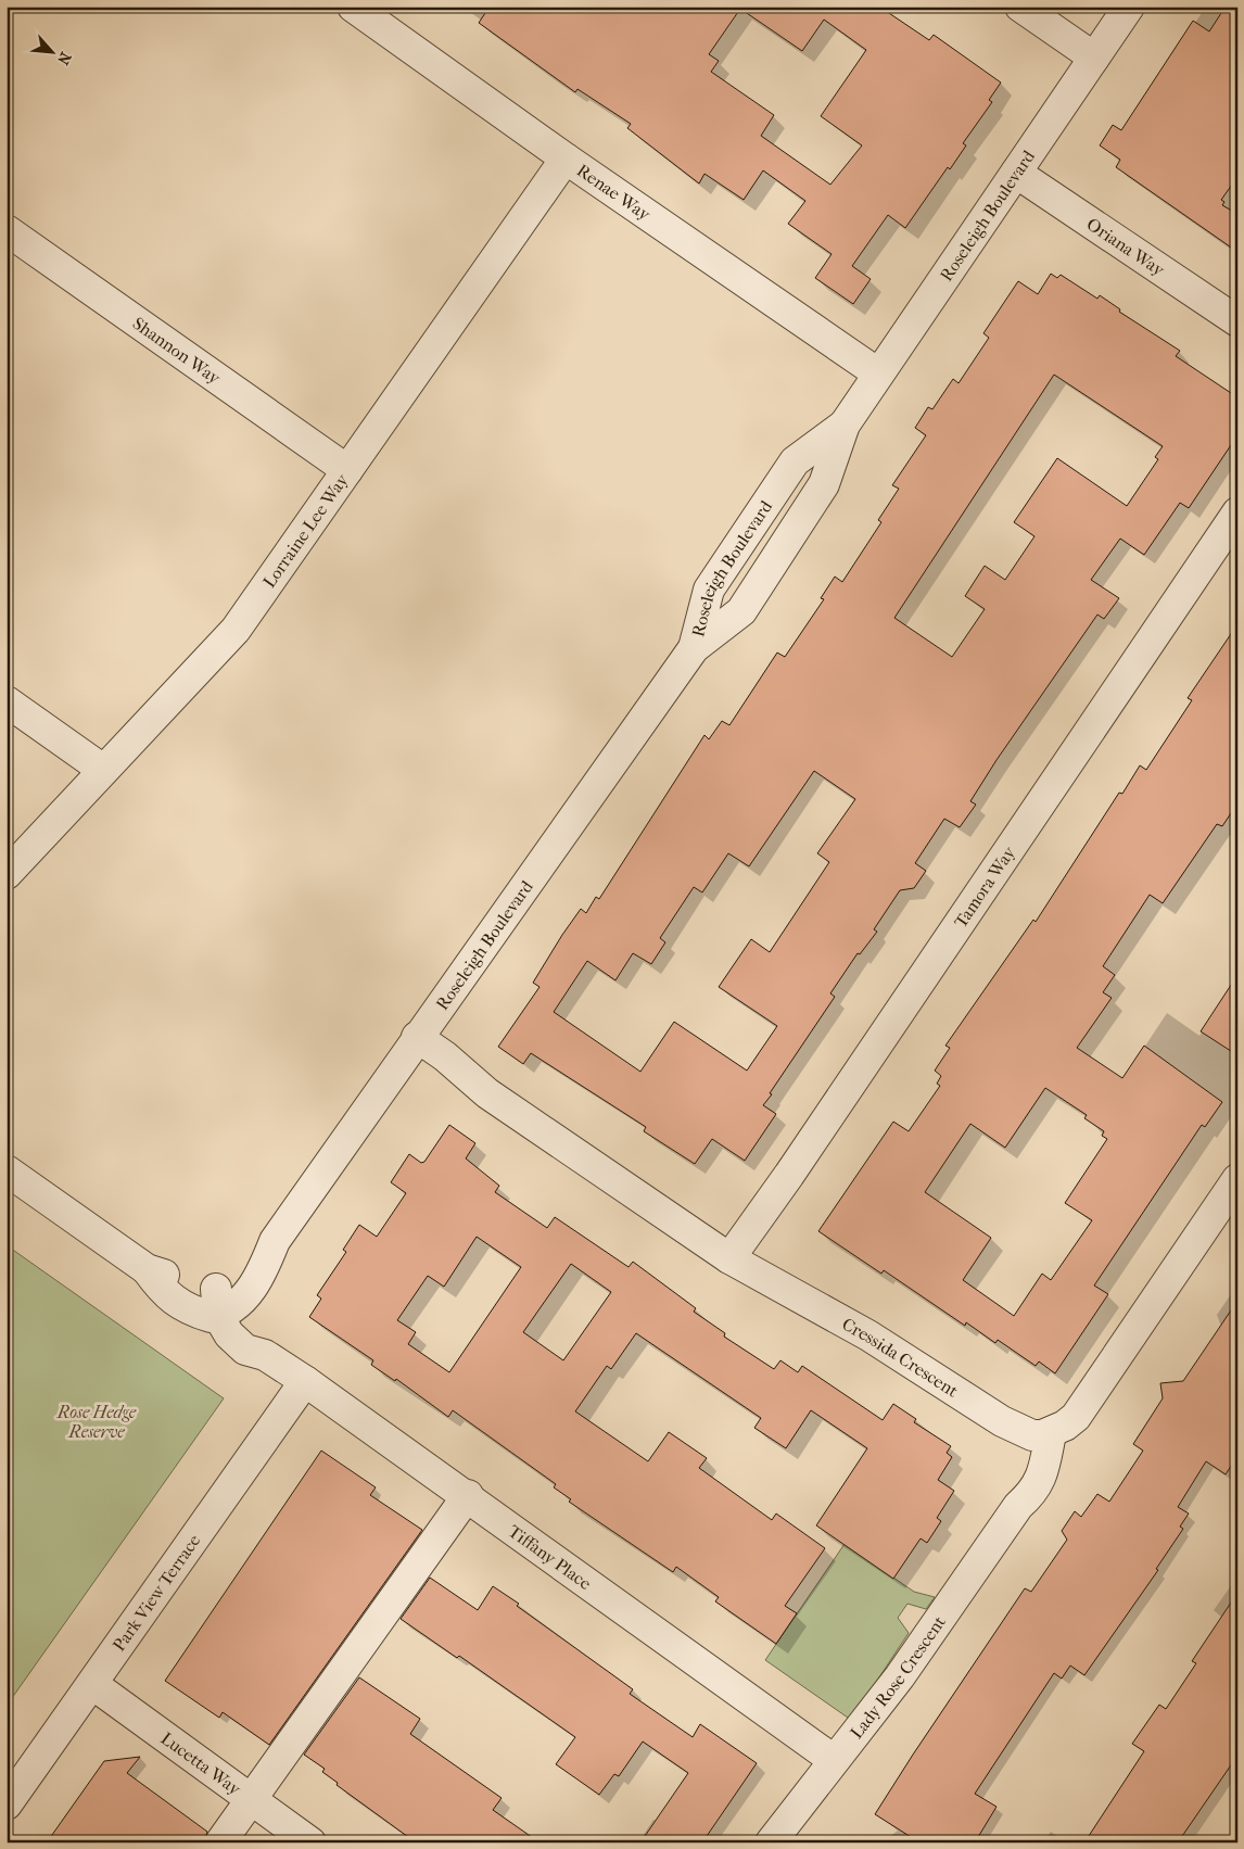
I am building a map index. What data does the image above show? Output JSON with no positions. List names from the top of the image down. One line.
{"streets":{"street":["Renae Way","Roseleigh Boulevard","Oriana Way","Shannon Way","Lorraine Lee Way","Tamora Way","Cressida Crescent","Tiffany Place","Park View Terrace","Lady Rose Crescent","Lucetta Way"]},"crossings":[["Renae Way","Roseleigh Boulevard"],["Renae Way","Lorraine Lee Way"],["Roseleigh Boulevard","Oriana Way"],["Roseleigh Boulevard","Cressida Crescent"],["Roseleigh Boulevard","Tiffany Place"],["Shannon Way","Lorraine Lee Way"],["Tamora Way","Cressida Crescent"],["Cressida Crescent","Lady Rose Crescent"],["Tiffany Place","Park View Terrace"],["Tiffany Place","Lady Rose Crescent"],["Park View Terrace","Lucetta Way"]],"parks":["Rose Hedge Reserve"],"north":"bottom right"}
